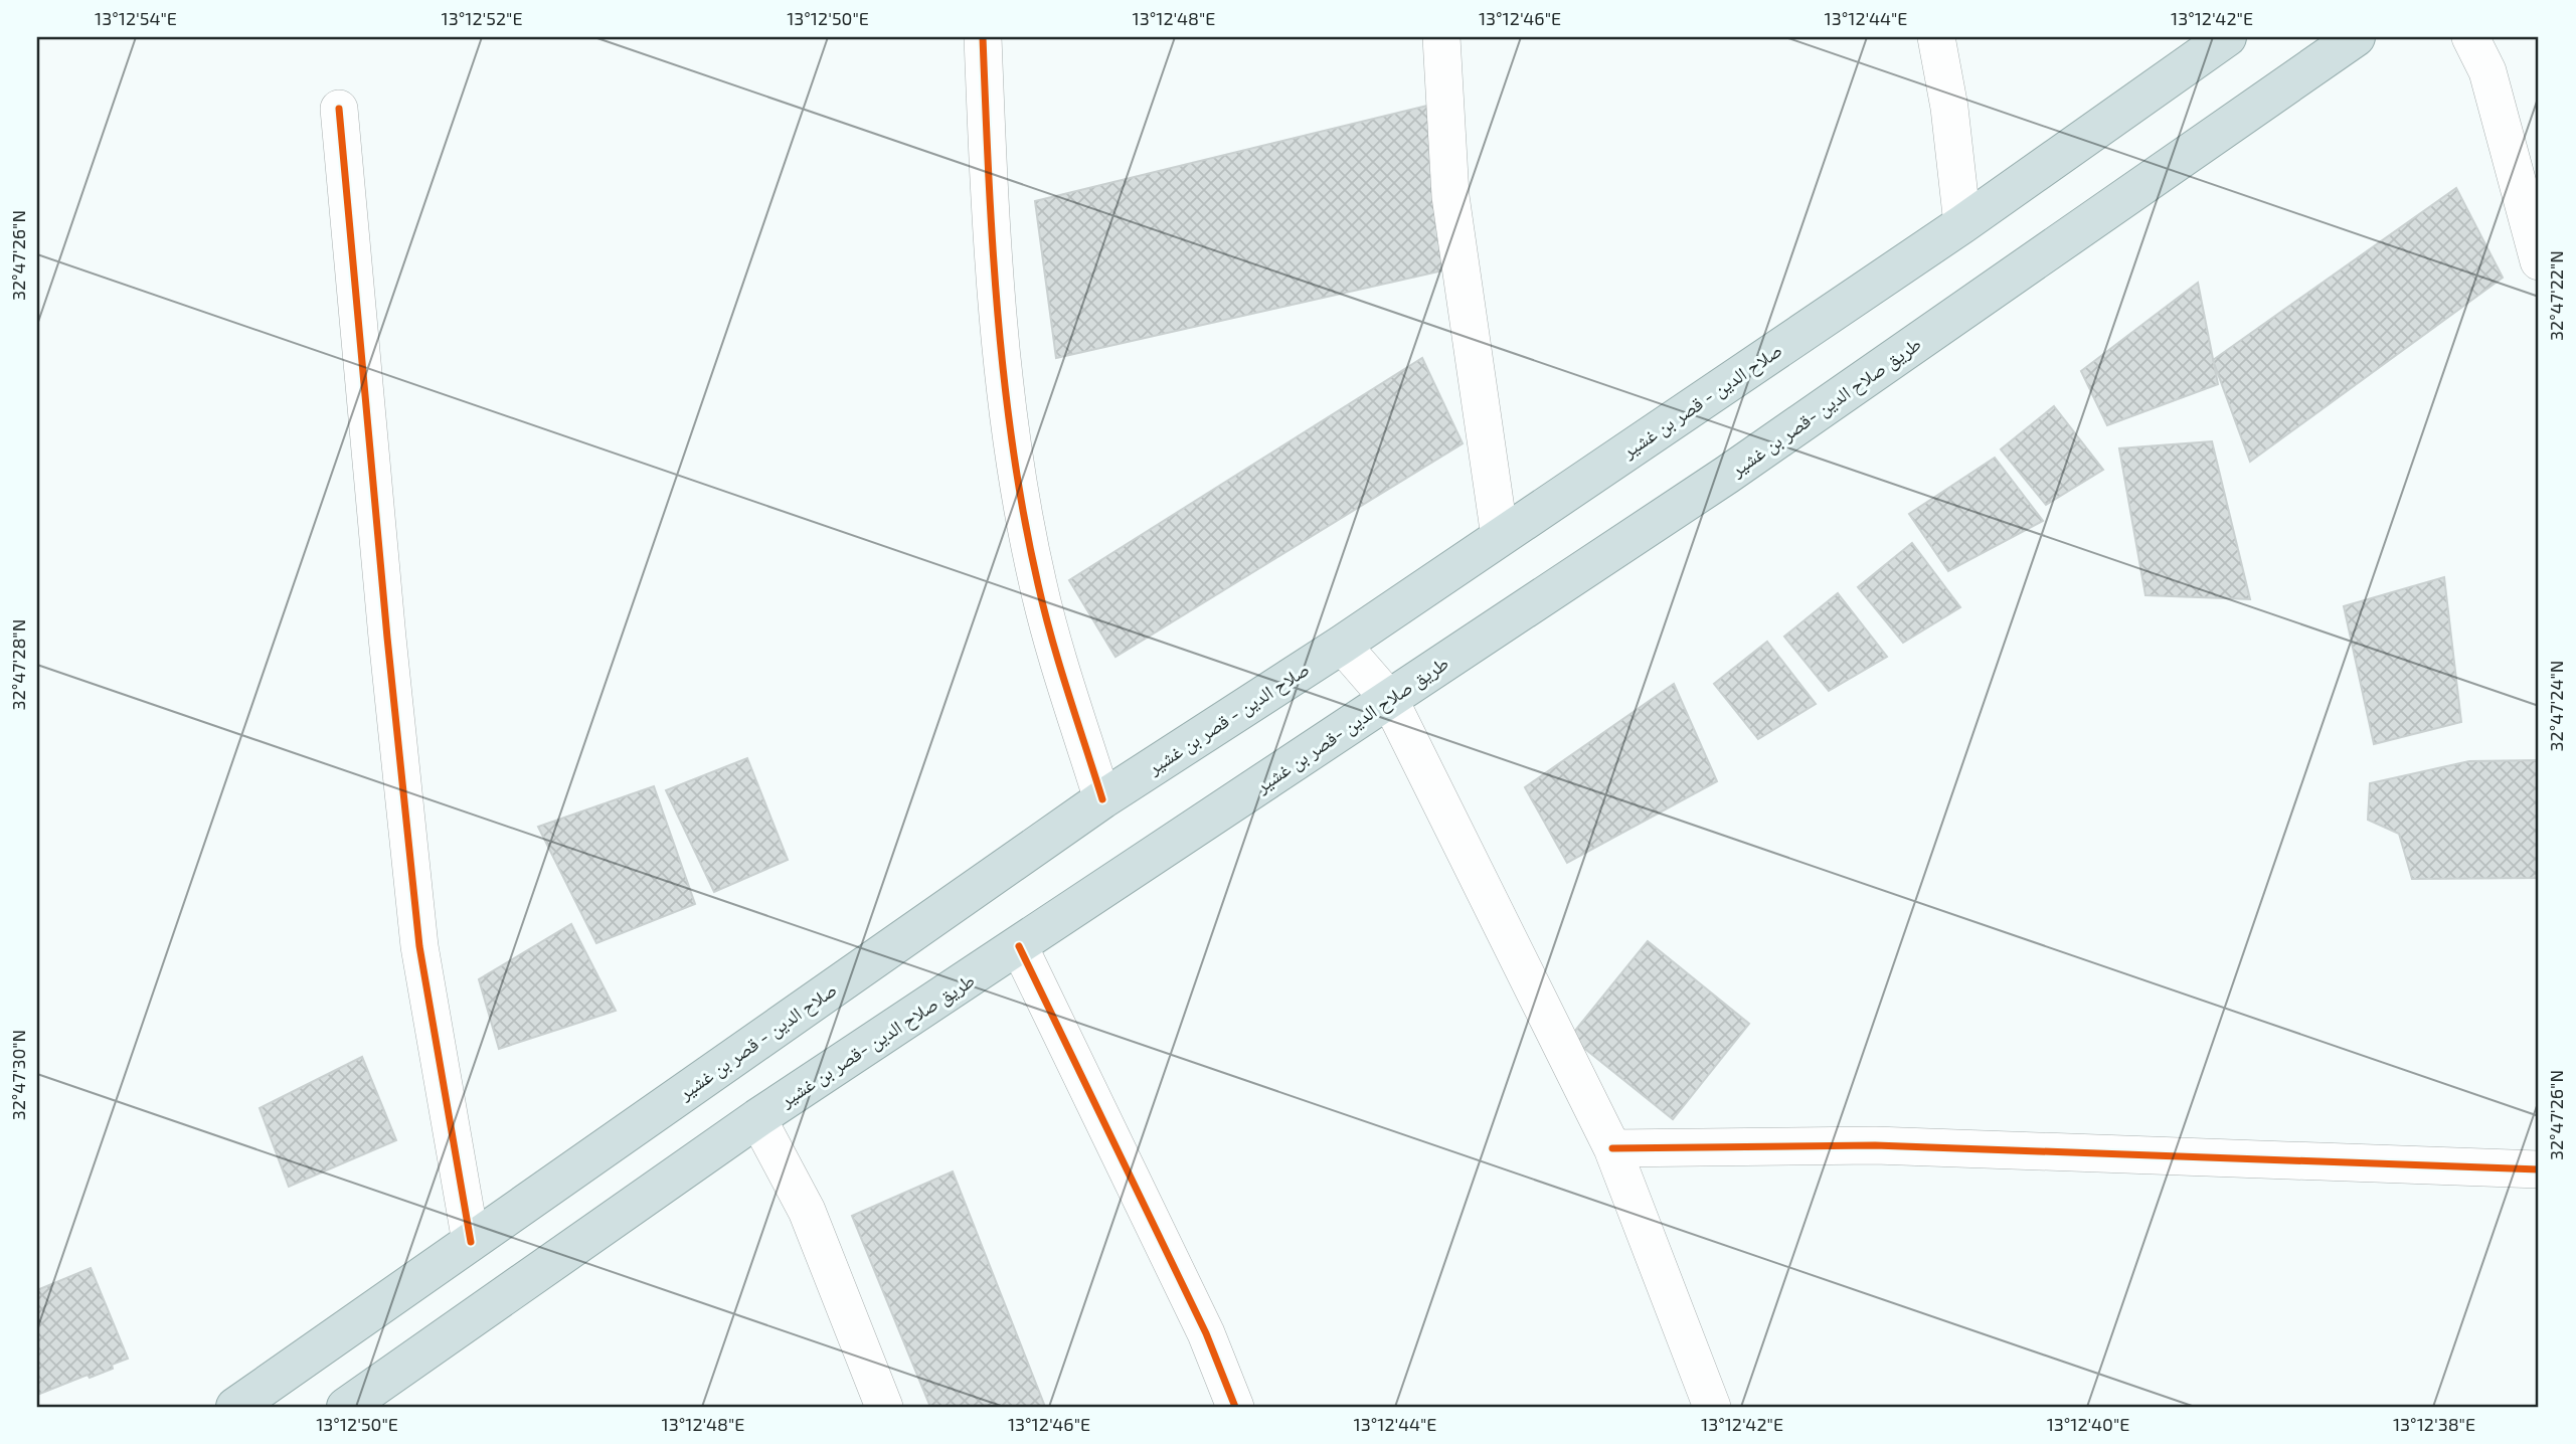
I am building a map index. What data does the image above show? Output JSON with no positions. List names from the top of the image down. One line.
{"streets":{"highway":["صلاح الدين - قصر بن غشير","طريق صلاح الدين -قصر بن غشير"]},"coordinates":["13°12'54\"E","13°12'52\"E","13°12'50\"E","13°12'48\"E","13°12'46\"E","13°12'44\"E","13°12'42\"E","32°47'26\"N","32°47'22\"N","32°47'28\"N","32°47'24\"N","32°47'30\"N","13°12'40\"E","13°12'38\"E"]}
